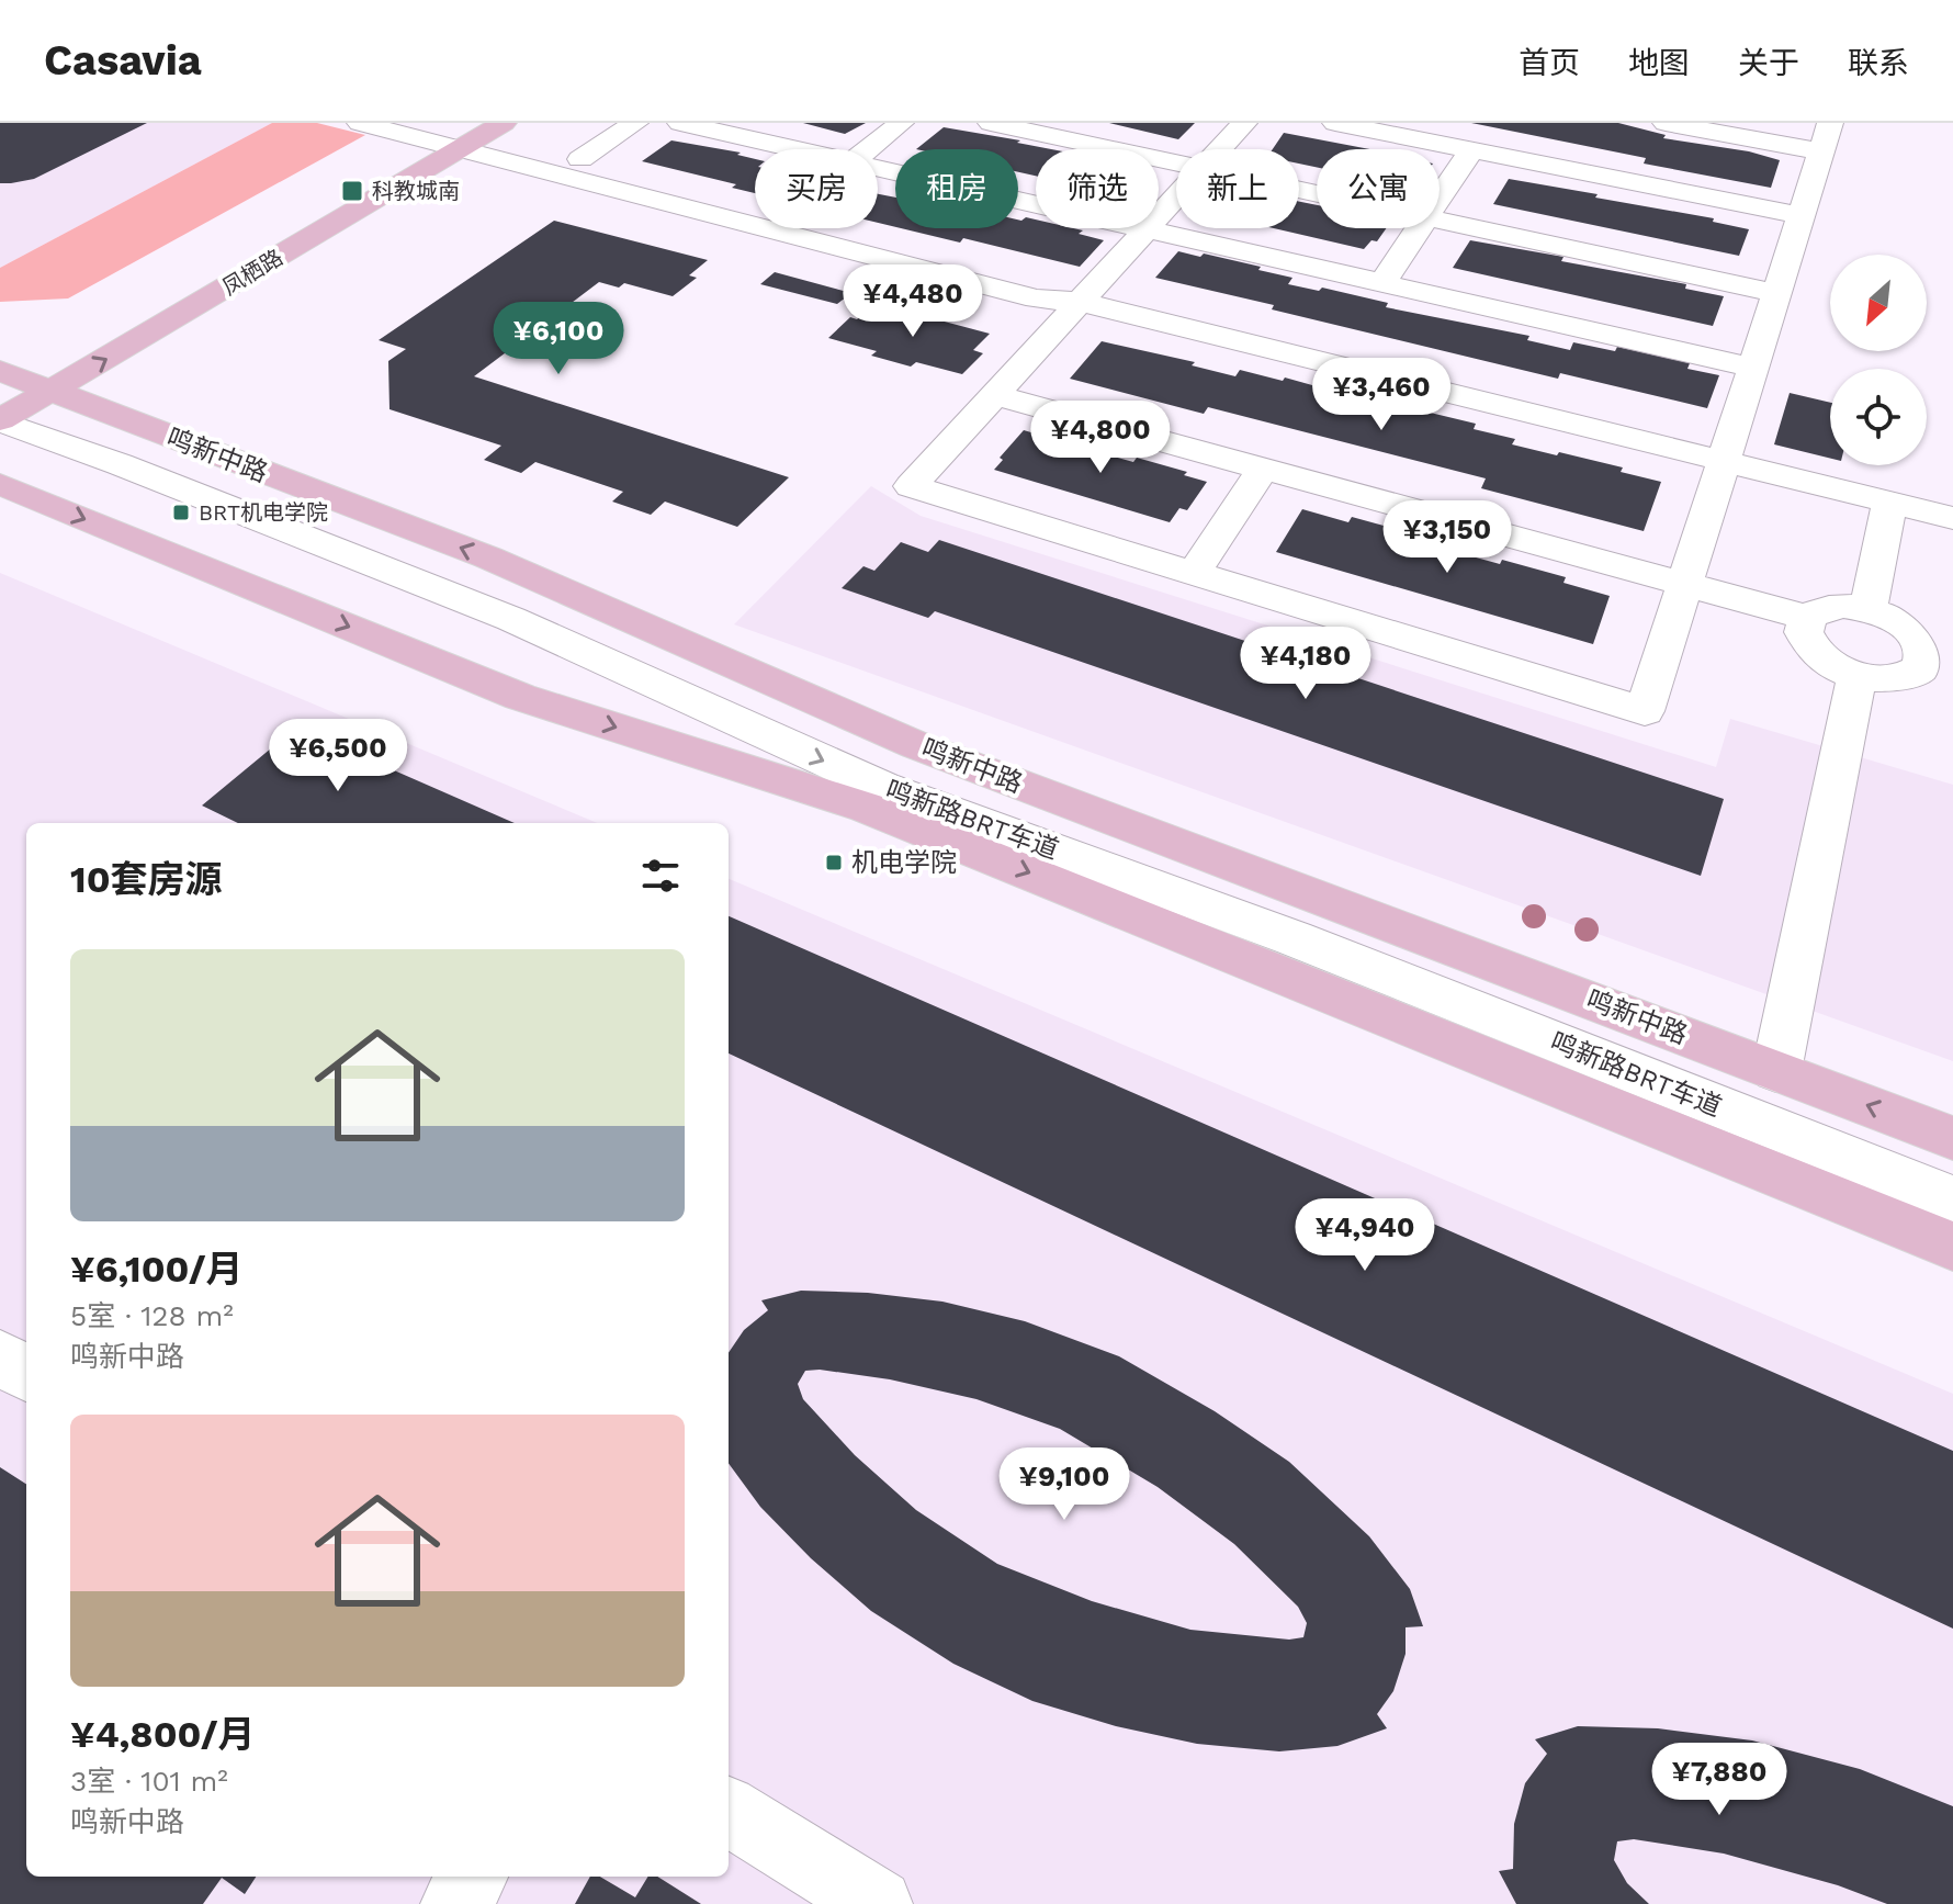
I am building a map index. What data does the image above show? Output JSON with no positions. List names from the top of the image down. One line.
{"streets":{"main road":["凤栖路","鸣新中路"],"lane":["鸣新路BRT车道"]},"crossings":[["凤栖路","鸣新中路"],["凤栖路","鸣新路BRT车道"],["鸣新中路","鸣新路BRT车道"]],"places":{"transit":["科教城南","BRT机电学院","机电学院"]},"north":"bottom left","page":{"header":"Casavia","nav":["首页","地图","关于","联系"],"chip":["买房","租房","筛选","新上","公寓"],"price":["¥4,480","¥6,100","¥3,460","¥4,800","¥3,150","¥4,180","¥6,500","¥4,940","¥9,100","¥7,880"],"heading":"10套房源","list":[{"name":"¥6,100/月","note":"5室 · 128 m² · 鸣新中路"},{"name":"¥4,800/月","note":"3室 · 101 m² · 鸣新中路"}]}}
